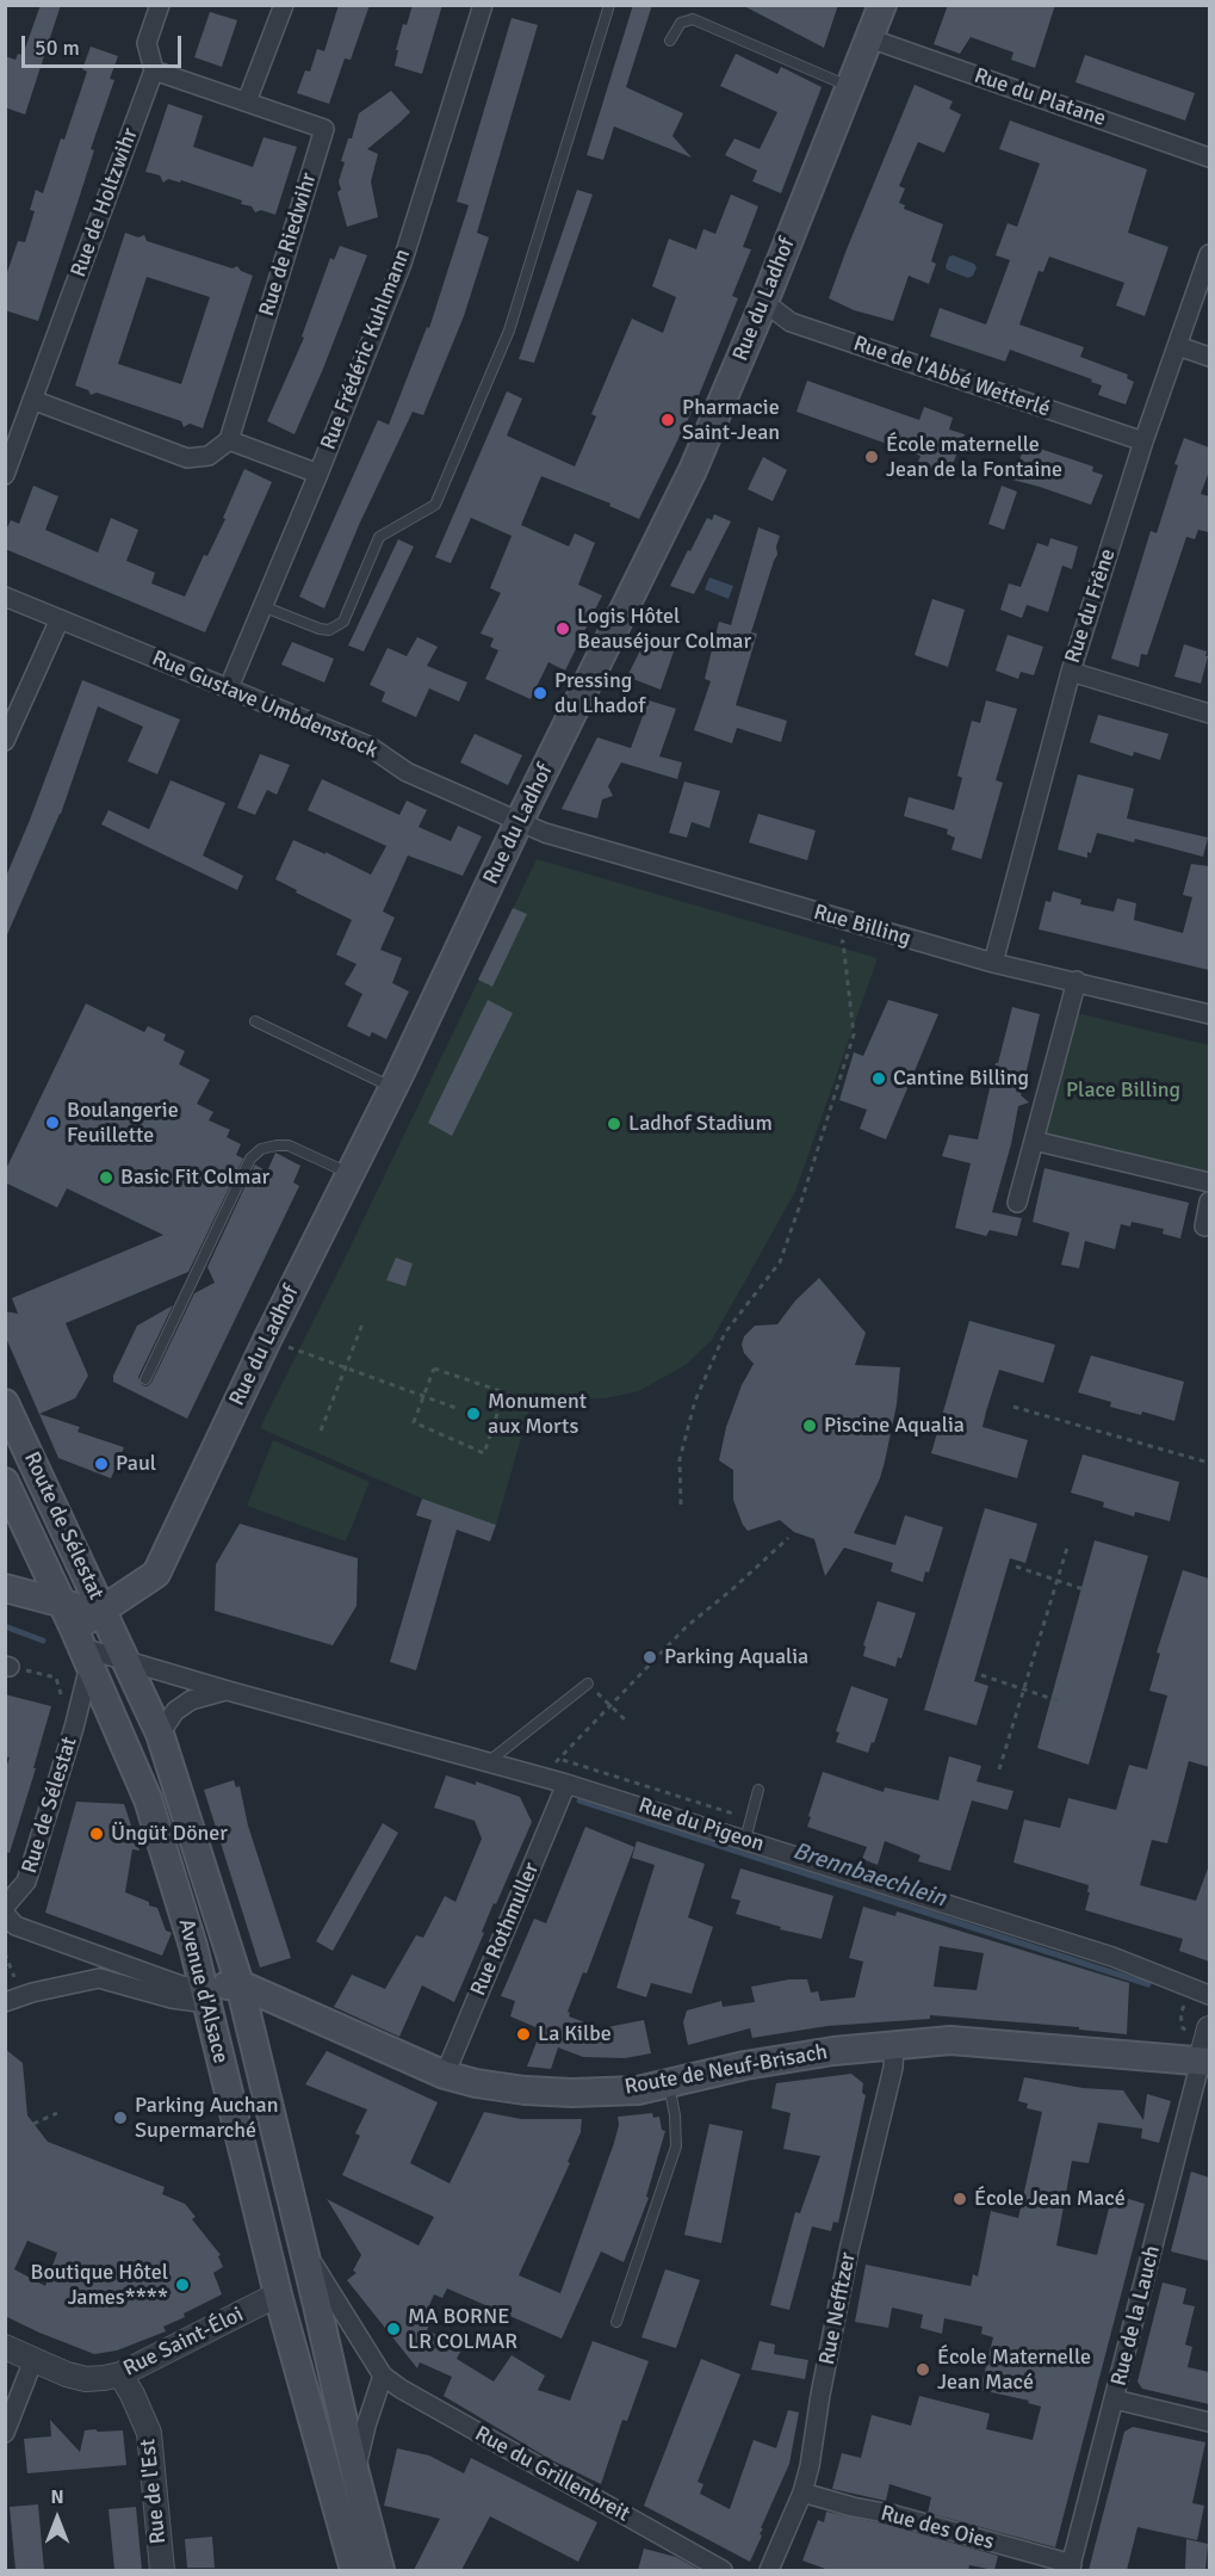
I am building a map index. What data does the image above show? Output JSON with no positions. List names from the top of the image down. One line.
{"streets":{"main road":["Rue du Ladhof","Route de Sélestat","Avenue d'Alsace","Route de Neuf-Brisach"],"street":["Rue du Platane","Rue de Holtzwihr","Rue de Riedwihr","Rue Frédéric Kuhlmann","Rue de l'Abbé Wetterlé","Rue du Frêne","Rue Gustave Umbdenstock","Rue Billing","Rue de Sélestat","Rue du Pigeon","Rue Rothmuller","Rue Nefftzer","Rue de la Lauch","Rue Saint-Éloi","Rue du Grillenbreit","Rue de l'Est","Rue des Oies"]},"crossings":[["Rue du Platane","Rue du Ladhof"],["Rue de Holtzwihr","Rue de Riedwihr"],["Rue du Ladhof","Rue de l'Abbé Wetterlé"],["Rue du Ladhof","Rue Gustave Umbdenstock"],["Rue du Ladhof","Rue Billing"],["Rue du Ladhof","Route de Sélestat"],["Rue du Ladhof","Avenue d'Alsace"],["Rue Frédéric Kuhlmann","Rue Gustave Umbdenstock"],["Rue de l'Abbé Wetterlé","Rue du Frêne"],["Rue du Frêne","Rue Billing"],["Rue Gustave Umbdenstock","Rue Billing"],["Route de Sélestat","Rue du Pigeon"],["Route de Sélestat","Avenue d'Alsace"],["Rue de Sélestat","Avenue d'Alsace"],["Rue du Pigeon","Rue Rothmuller"],["Rue du Pigeon","Avenue d'Alsace"],["Rue Rothmuller","Route de Neuf-Brisach"],["Avenue d'Alsace","Route de Neuf-Brisach"],["Avenue d'Alsace","Rue Saint-Éloi"],["Avenue d'Alsace","Rue du Grillenbreit"],["Route de Neuf-Brisach","Rue Nefftzer"],["Route de Neuf-Brisach","Rue de la Lauch"],["Rue Nefftzer","Rue des Oies"],["Rue de la Lauch","Rue des Oies"],["Rue Saint-Éloi","Rue de l'Est"]],"water":["Brennbaechlein"],"parks":["Place Billing"],"places":["Pharmacie Saint-Jean","École maternelle Jean de la Fontaine","Logis Hôtel Beauséjour Colmar","Pressing du Lhadof","Cantine Billing","Boulangerie Feuillette","Ladhof Stadium","Basic Fit Colmar","Monument aux Morts","Piscine Aqualia","Paul","Parking Aqualia","Üngüt Döner","La Kilbe","Parking Auchan Supermarché","École Jean Macé","Boutique Hôtel James****","MA BORNE LR COLMAR","École Maternelle Jean Macé"],"scale_bar":"50 m","north":"top"}
